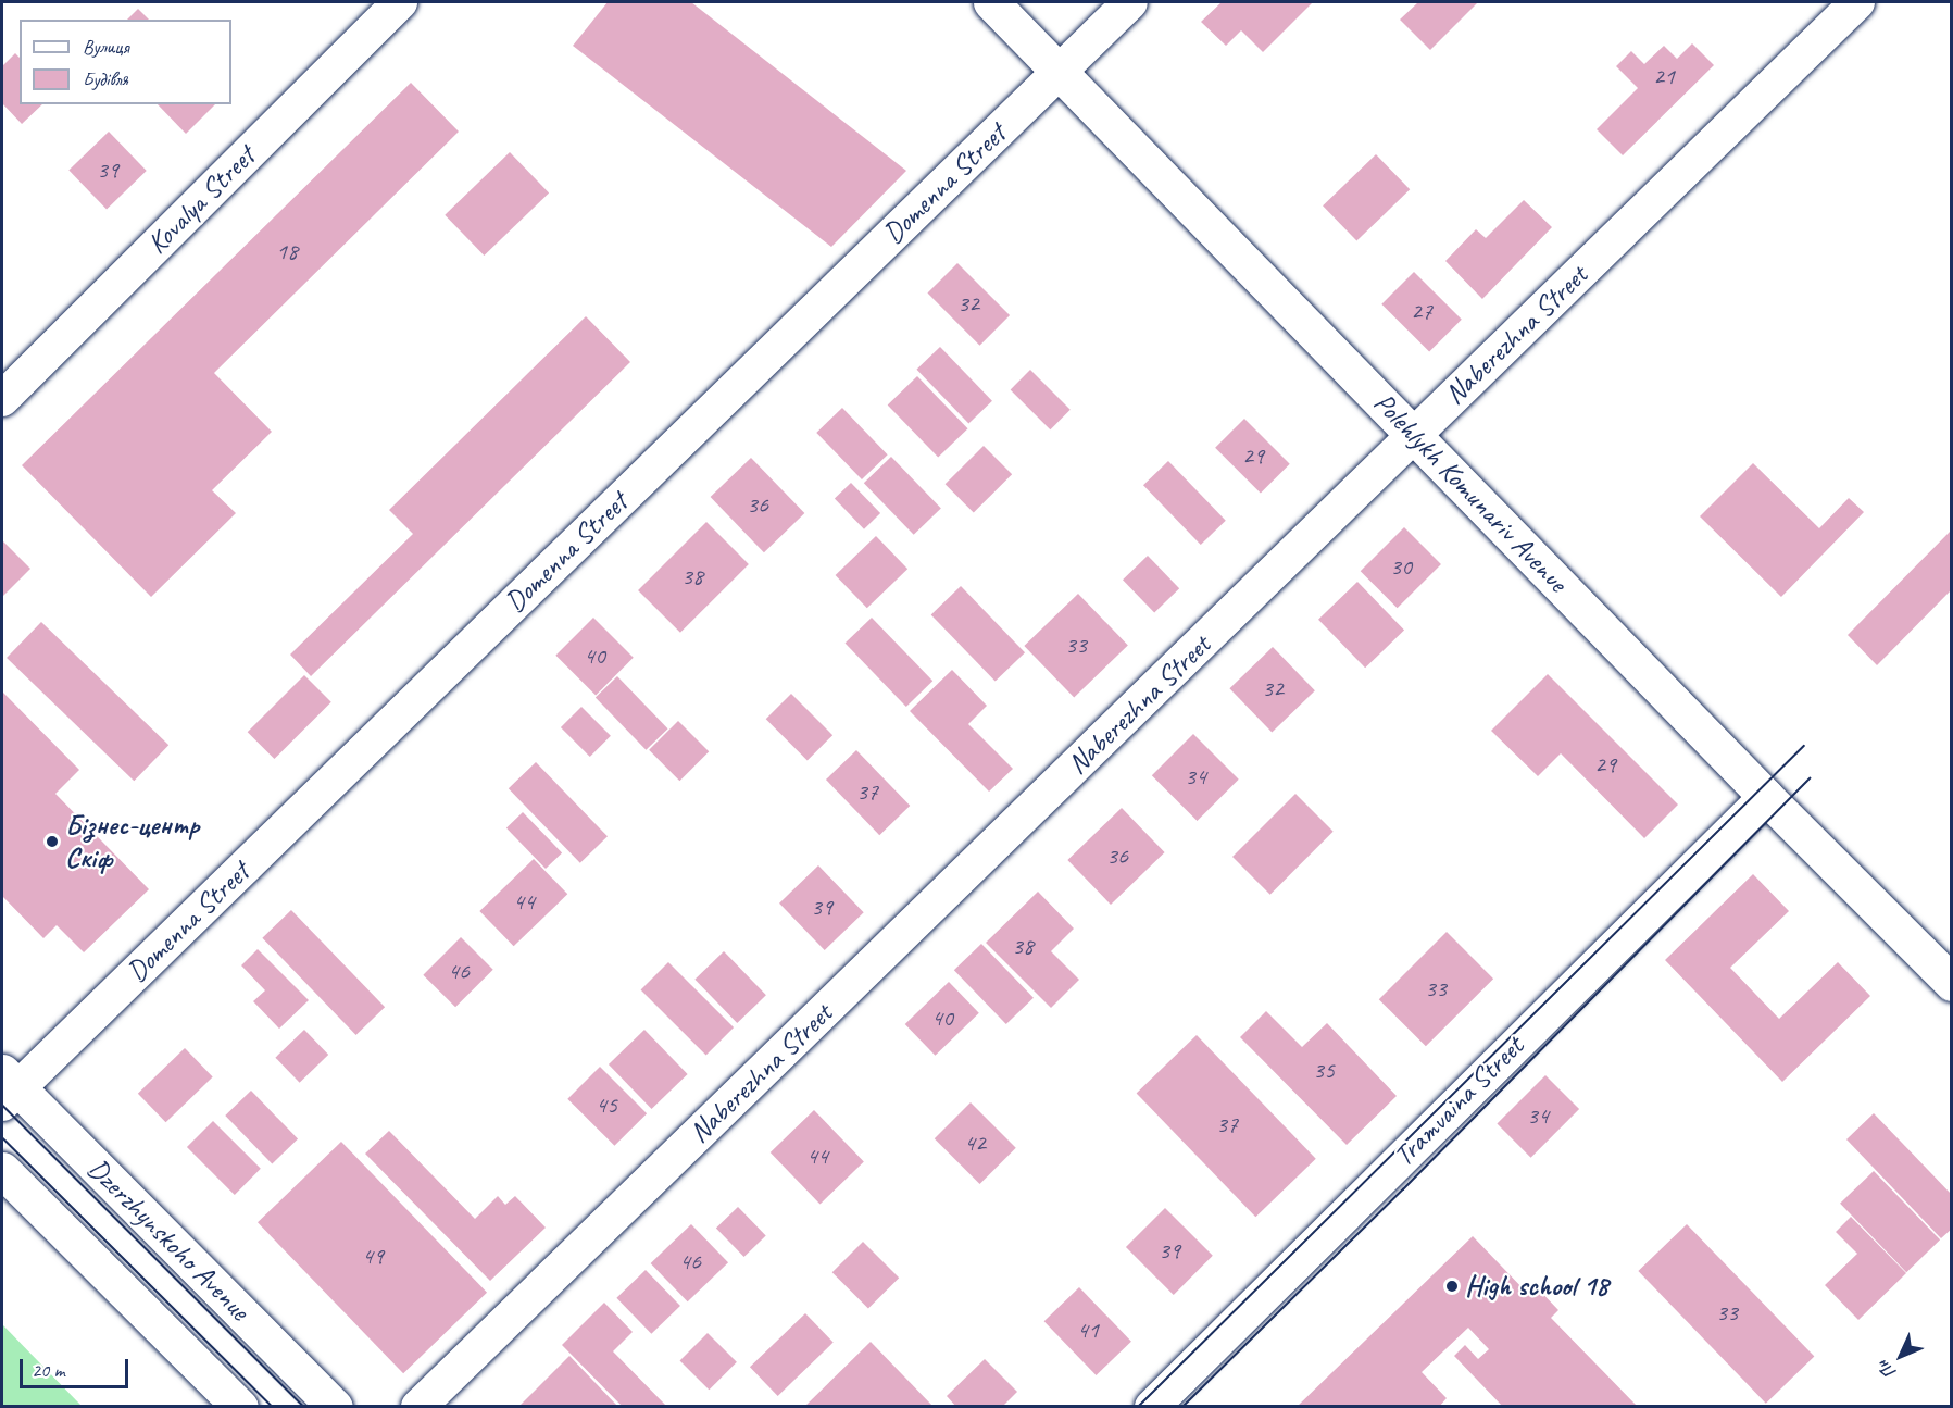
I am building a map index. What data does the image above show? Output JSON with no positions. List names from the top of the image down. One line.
{"streets":{"main road":["Polehlykh Komunariv Avenue","Dzerzhynskoho Avenue"],"street":["Domenna Street","Kovalya Street","Naberezhna Street","Tramvaina Street"]},"crossings":[["Domenna Street","Polehlykh Komunariv Avenue"],["Domenna Street","Dzerzhynskoho Avenue"],["Naberezhna Street","Polehlykh Komunariv Avenue"],["Polehlykh Komunariv Avenue","Tramvaina Street"]],"places":["Бізнес-центр Скіф","High school 18"],"house_numbers":["21","39","18","32","27","29","36","30","38","33","40","32","29","34","37","36","44","39","38","46","33","40","35","45","34","37","42","44","39","49","46","33","41"],"legend":["Вулиця","Будівля"],"scale_bar":"20 m","north":"bottom left"}
